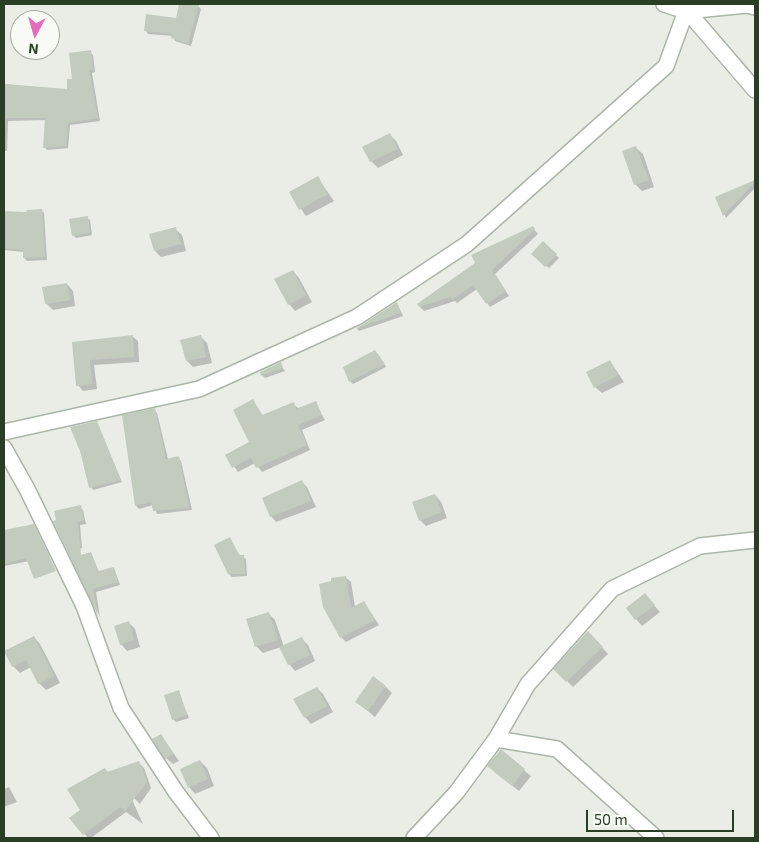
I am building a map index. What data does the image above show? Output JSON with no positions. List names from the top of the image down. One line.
{"scale_bar":"50 m","north":"bottom"}
